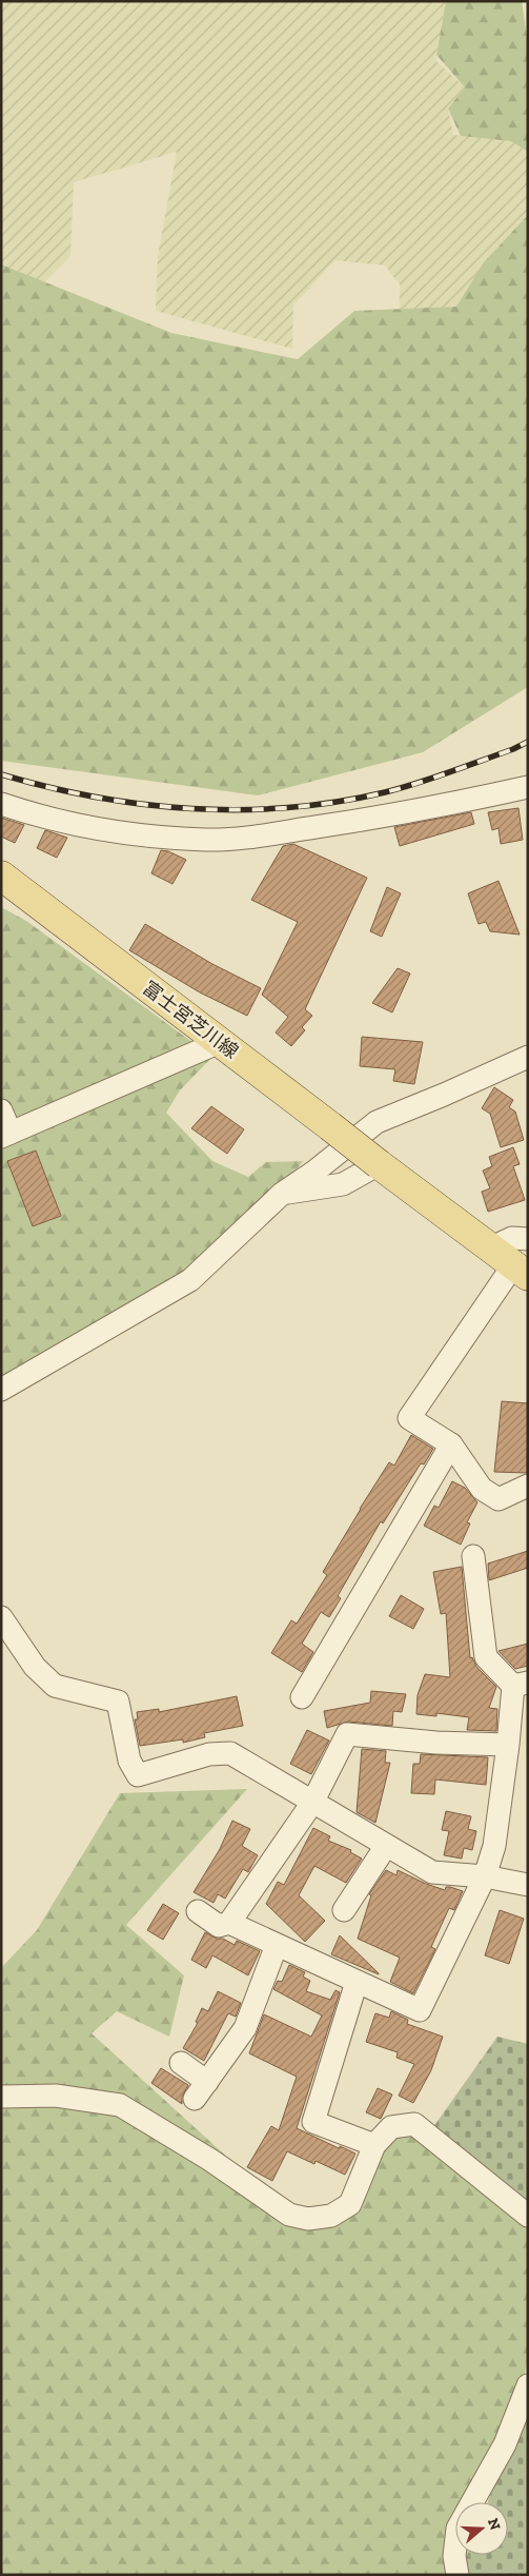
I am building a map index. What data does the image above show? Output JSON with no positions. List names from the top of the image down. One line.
{"streets":{"main road":["富士宮芝川線"]},"north":"right"}
